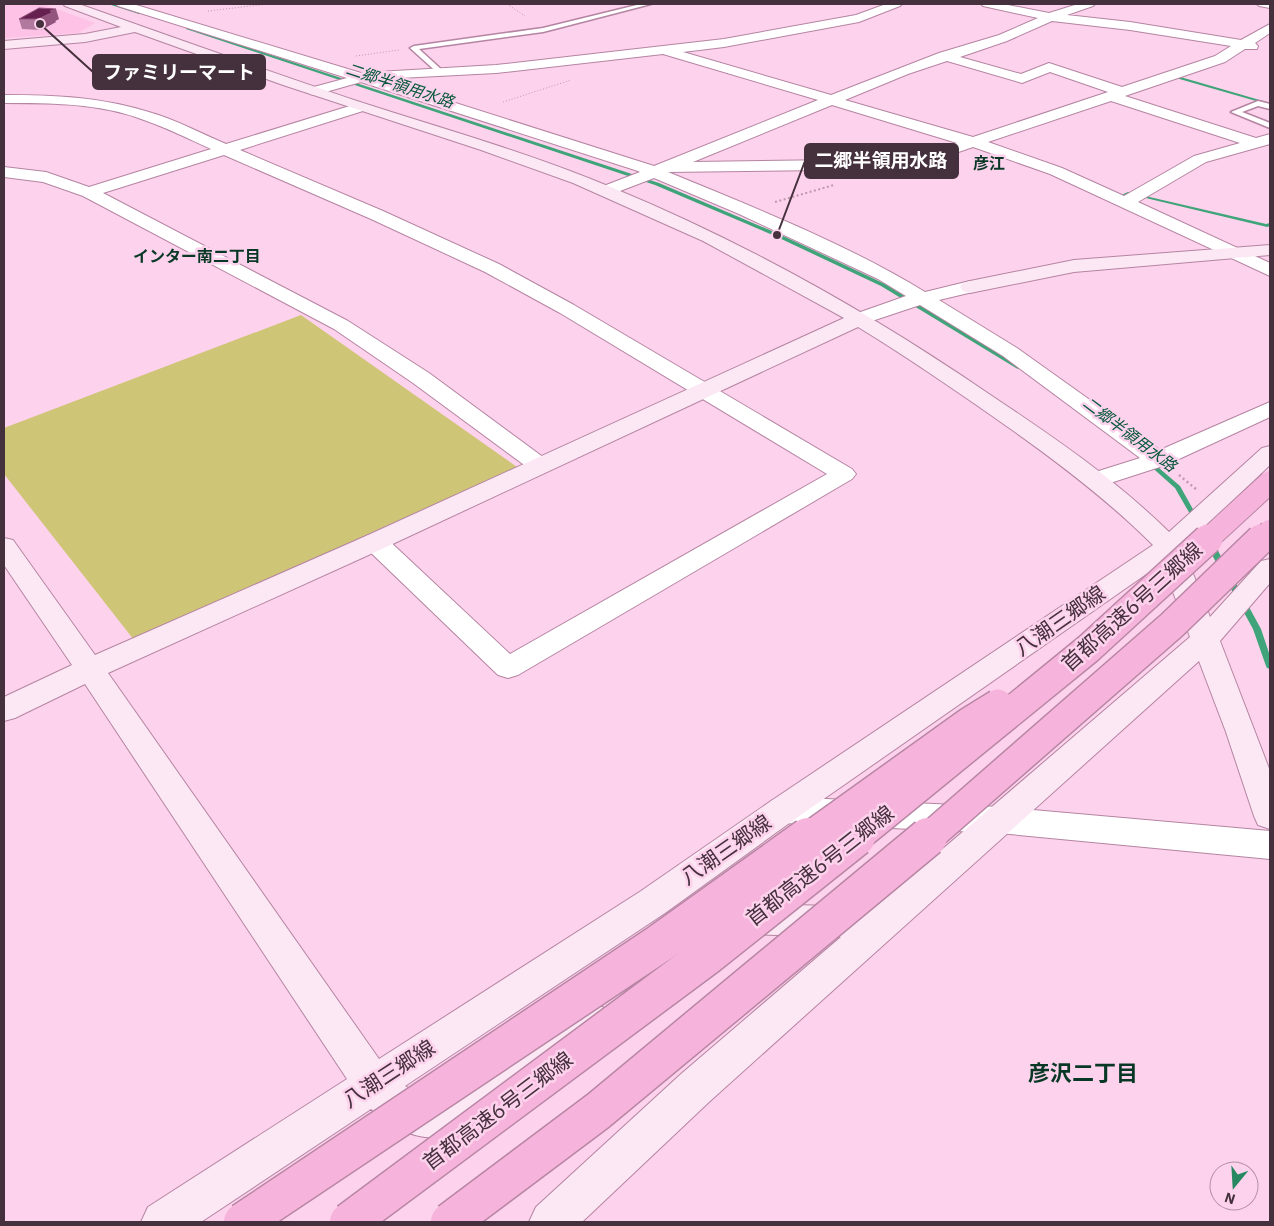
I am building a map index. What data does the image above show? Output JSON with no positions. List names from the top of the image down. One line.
{"streets":{"highway":["首都高速6号三郷線"],"street":["八潮三郷線"]},"districts":["彦江","インター南二丁目","彦沢二丁目"],"water":["二郷半領用水路"],"places":["ファミリーマート","二郷半領用水路"],"north":"bottom"}
